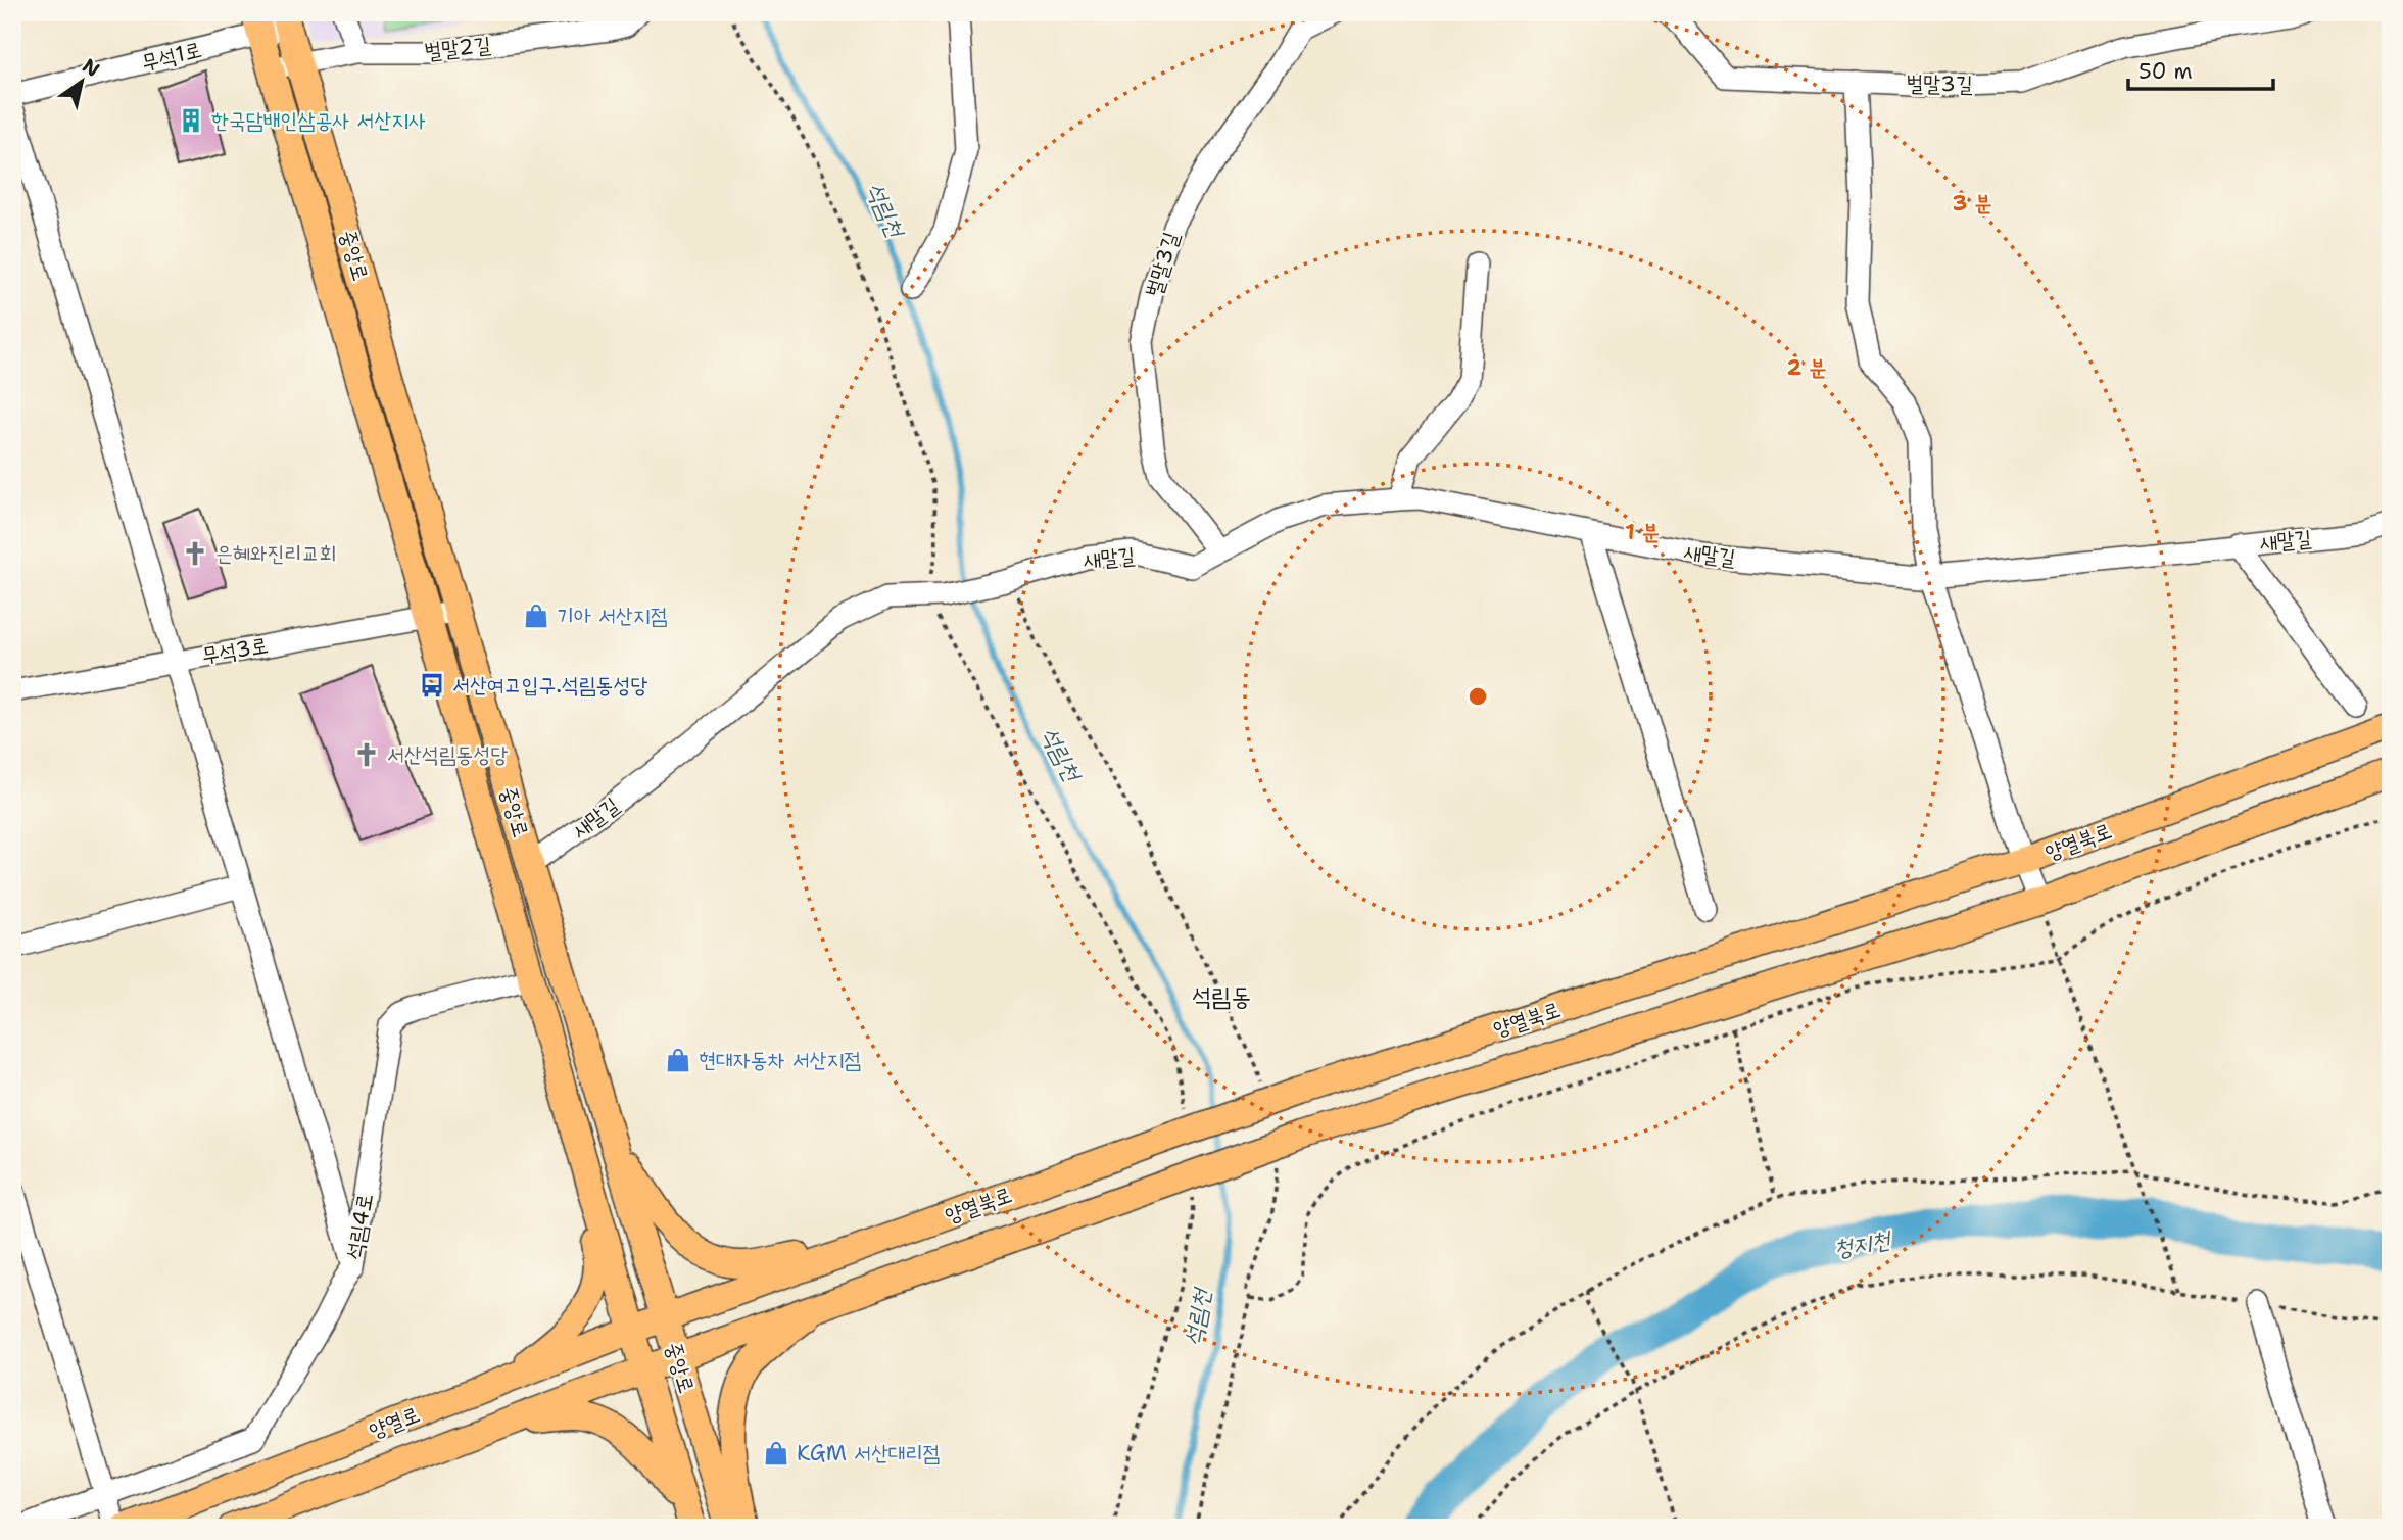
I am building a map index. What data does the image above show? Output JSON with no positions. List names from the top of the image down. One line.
{"streets":{"main road":["중앙로","양열북로","양열로"],"street":["벌말2길","무석1로","벌말3길","새말길","무석3로","석림4로"]},"crossings":[["벌말2길","중앙로"],["무석1로","중앙로"],["벌말3길","새말길"],["중앙로","새말길"],["중앙로","무석3로"],["중앙로","양열북로"],["중앙로","석림4로"],["중앙로","양열로"],["양열북로","양열로"]],"districts":["석림동"],"water":["석림천","청지천"],"places":{"building":["한국담배인삼공사 서산지사"],"church":["은혜와진리교회","서산석림동성당"],"shop":["기아 서산지점","현대자동차 서산지점","KGM 서산대리점"],"bus stop":["서산여고입구.석림동성당"]},"scale_bar":"50 m","north":"top right","rings":["3 분","2 분","1 분"]}
